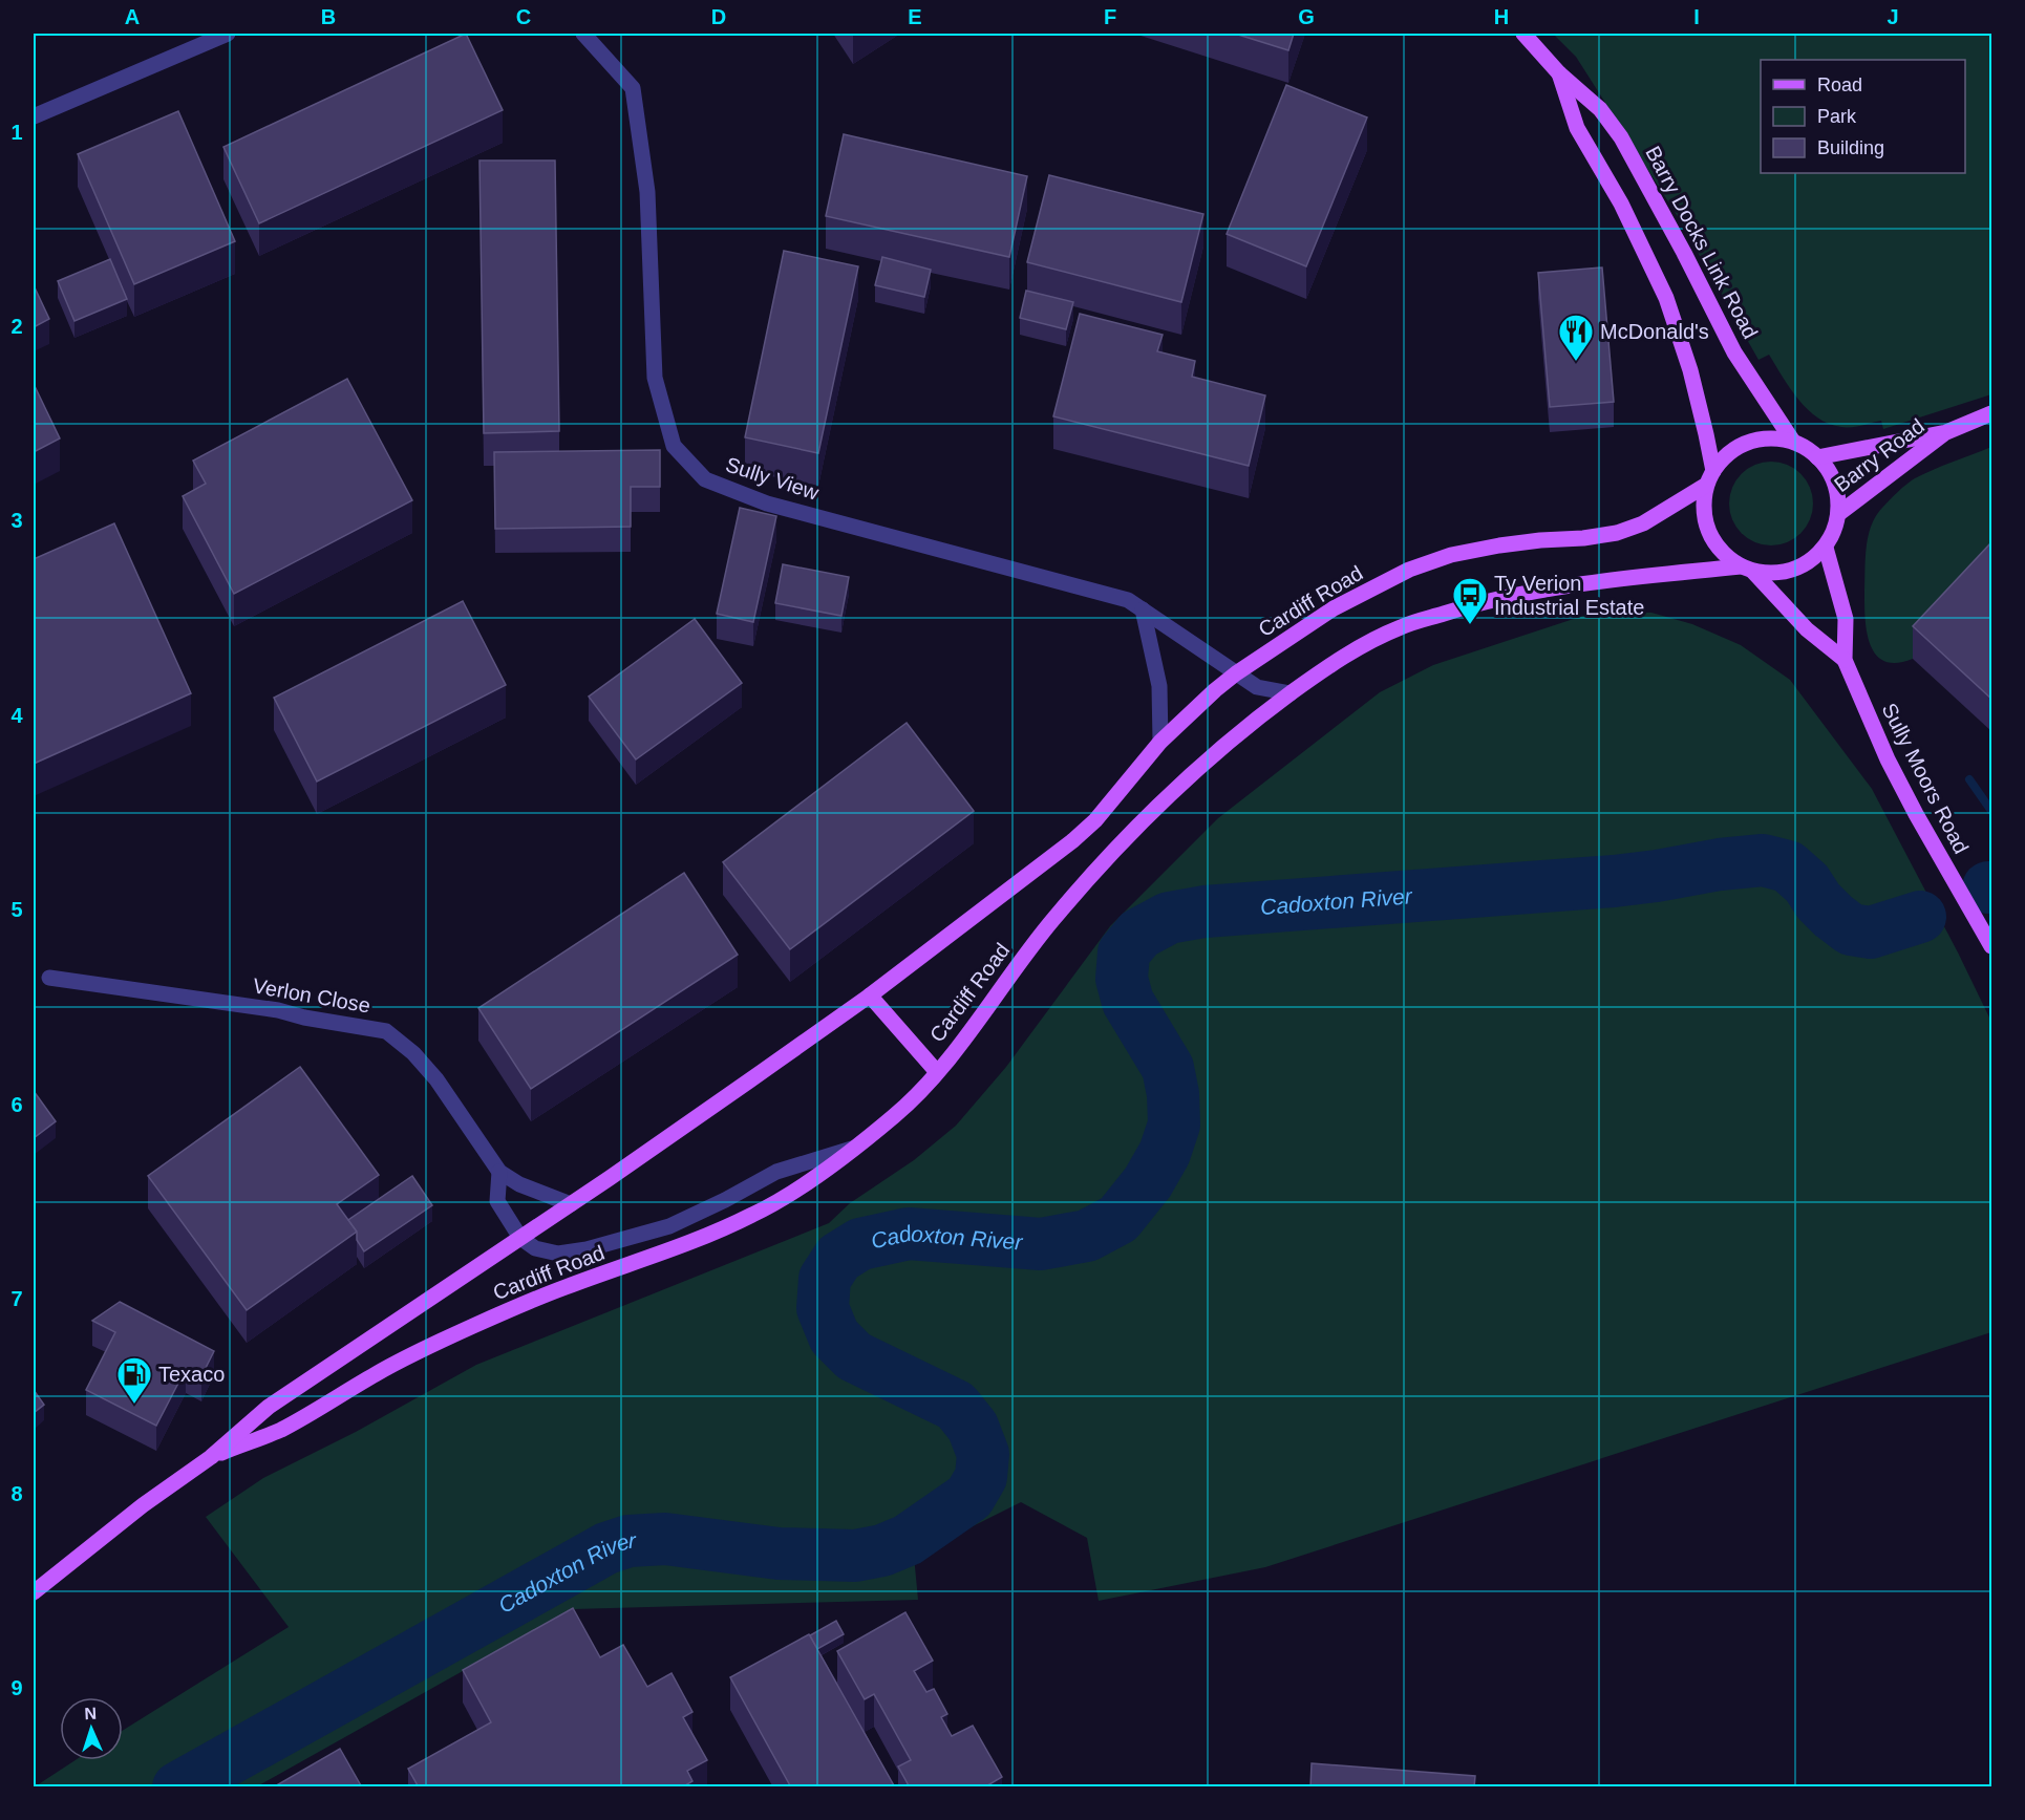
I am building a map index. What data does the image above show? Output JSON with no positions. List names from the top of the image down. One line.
{"streets":{"main road":["Barry Docks Link Road","Barry Road","Cardiff Road","Sully Moors Road"],"street":["Sully View","Verlon Close"]},"crossings":[["Barry Docks Link Road","Barry Road"],["Barry Docks Link Road","Cardiff Road"],["Barry Docks Link Road","Sully Moors Road"],["Barry Road","Cardiff Road"],["Barry Road","Sully Moors Road"],["Sully View","Cardiff Road"],["Cardiff Road","Sully Moors Road"],["Cardiff Road","Verlon Close"]],"water":["Cadoxton River"],"places":{"restaurant":["McDonald's"],"bus stop":["Ty Verion Industrial Estate"],"fuel station":["Texaco"]},"legend":["Road","Park","Building"],"north":"top","grid":{"columns":["A","B","C","D","E","F","G","H","I","J"],"rows":["1","2","3","4","5","6","7","8","9"]}}
